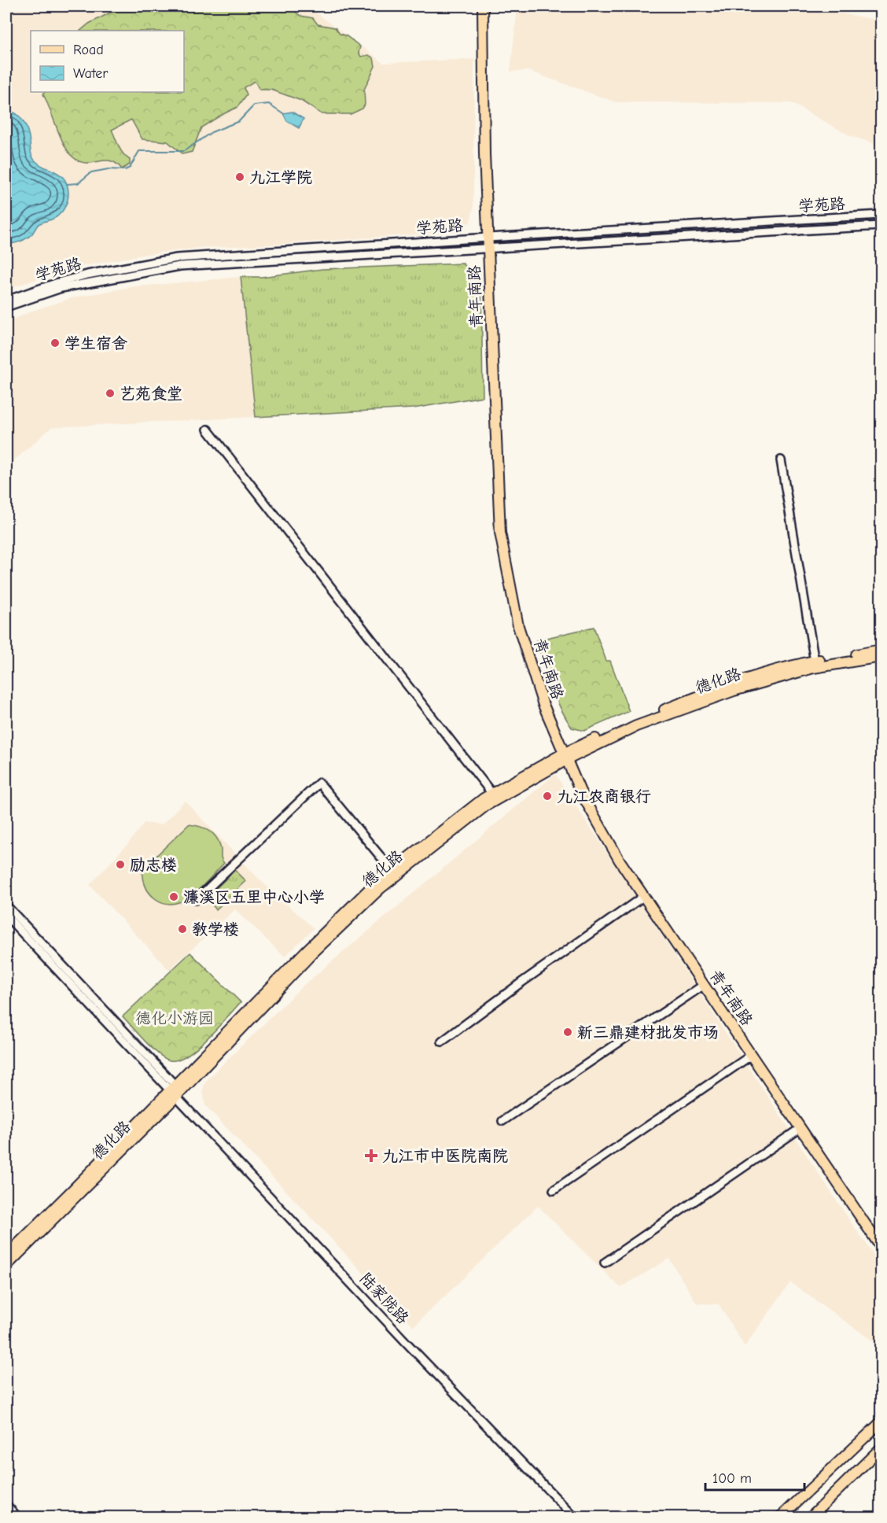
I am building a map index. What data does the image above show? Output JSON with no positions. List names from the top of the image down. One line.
{"streets":{"main road":["青年南路","德化路"],"street":["学苑路","陆家陇路"]},"crossings":[["学苑路","青年南路"],["青年南路","德化路"],["德化路","陆家陇路"]],"parks":["德化小游园"],"places":{"other":["九江学院","学生宿舍","艺苑食堂","九江农商银行","励志楼","濂溪区五里中心小学","教学楼","新三鼎建材批发市场"],"health":["九江市中医院南院"]},"legend":["Road","Water"],"scale_bar":"100 m"}
